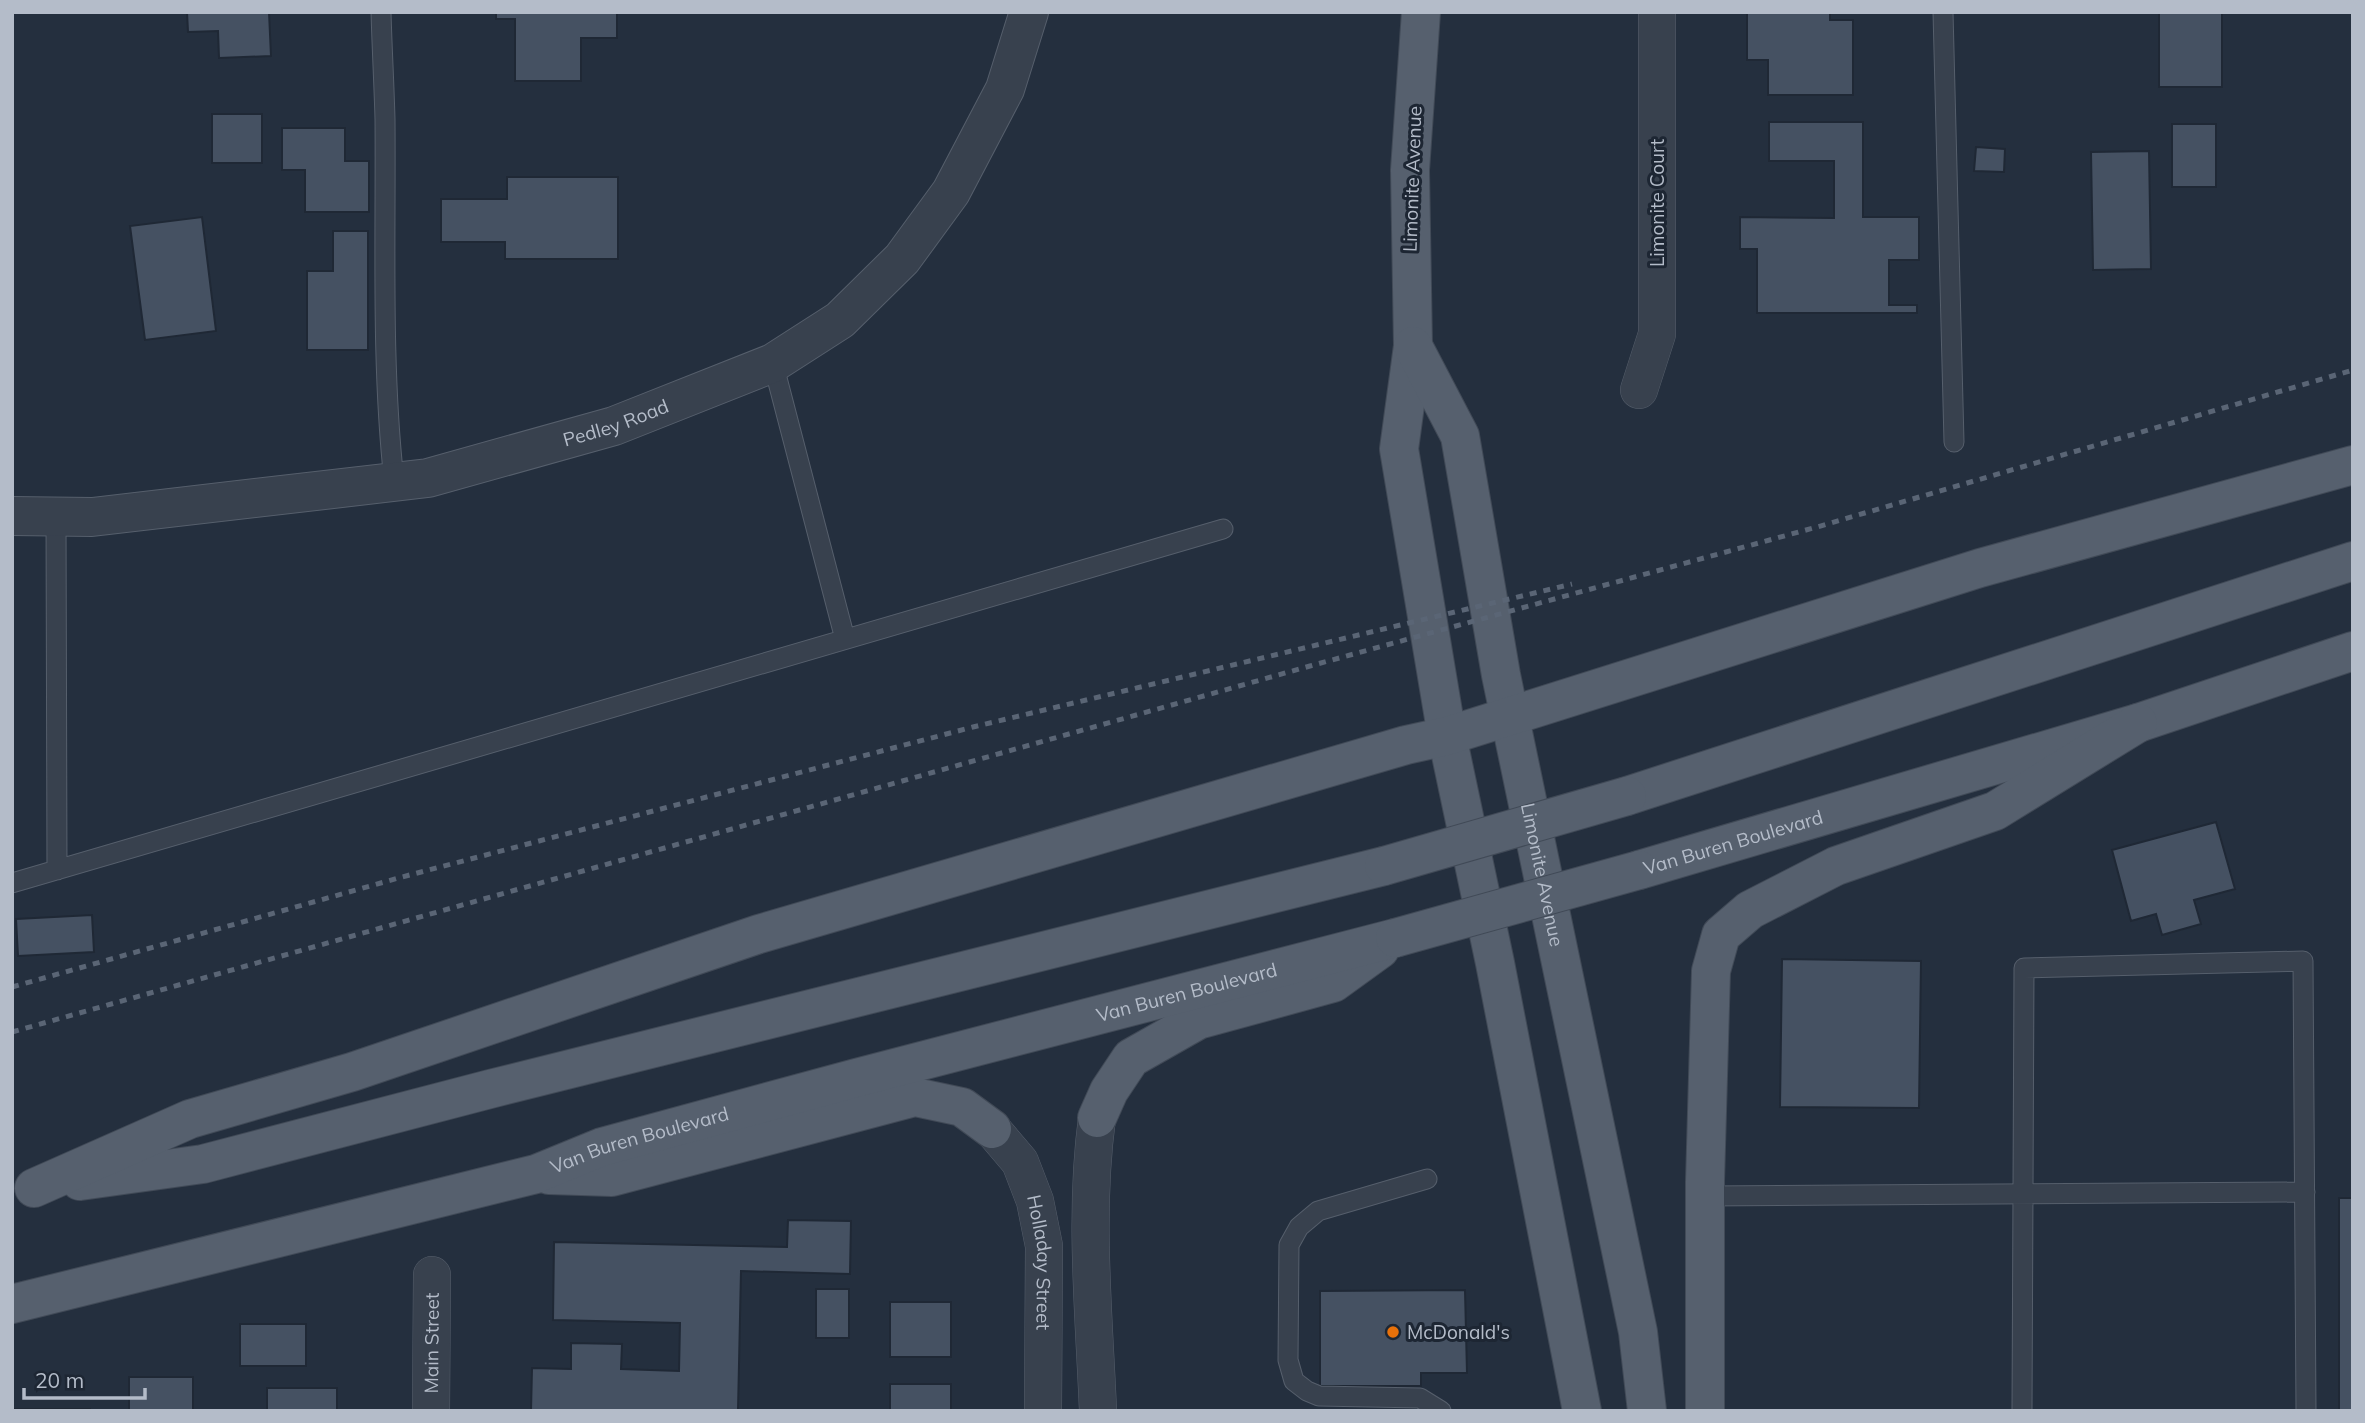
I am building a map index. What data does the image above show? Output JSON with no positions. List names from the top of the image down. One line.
{"streets":{"main road":["Limonite Avenue","Van Buren Boulevard"],"street":["Limonite Court","Pedley Road","Holladay Street","Main Street"]},"places":["McDonald's"],"scale_bar":"20 m"}
